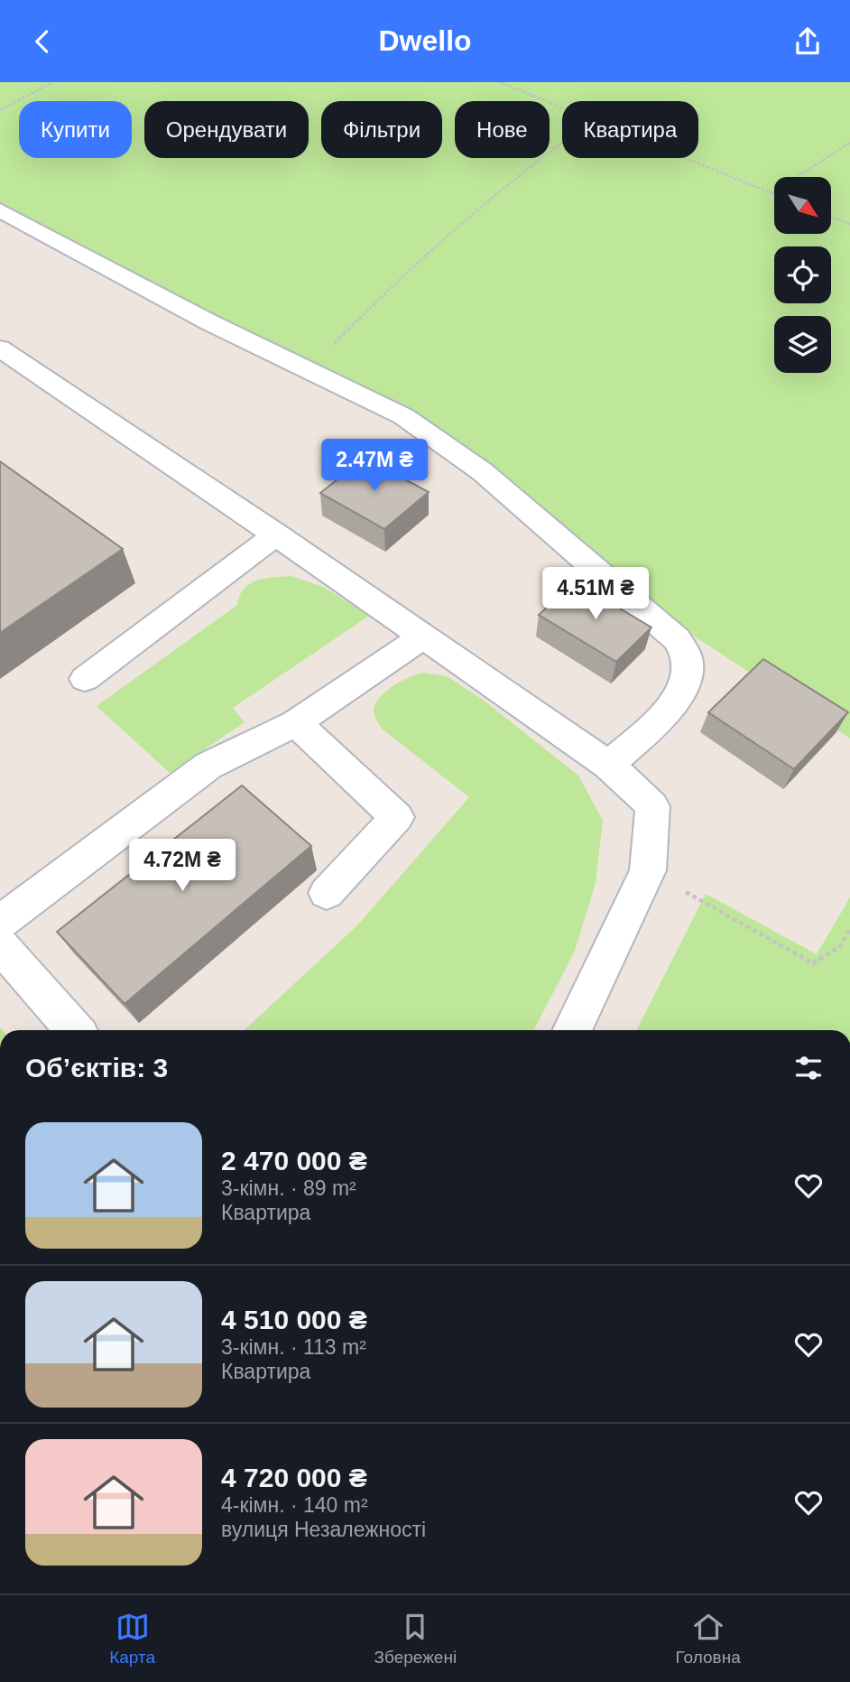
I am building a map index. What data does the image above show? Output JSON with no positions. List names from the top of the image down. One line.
{"north":"bottom right","page":{"header":"Dwello","chip":["Купити","Орендувати","Фільтри","Нове","Квартира"],"price":["2.47M ₴","4.51M ₴","4.72M ₴"],"heading":"Об’єктів: 3","list":[{"name":"2 470 000 ₴","note":"3-кімн. · 89 m² · Квартира"},{"name":"4 510 000 ₴","note":"3-кімн. · 113 m² · Квартира"},{"name":"4 720 000 ₴","note":"4-кімн. · 140 m² · вулиця Незалежності"}],"tabs":["Карта","Збережені","Головна"]}}
